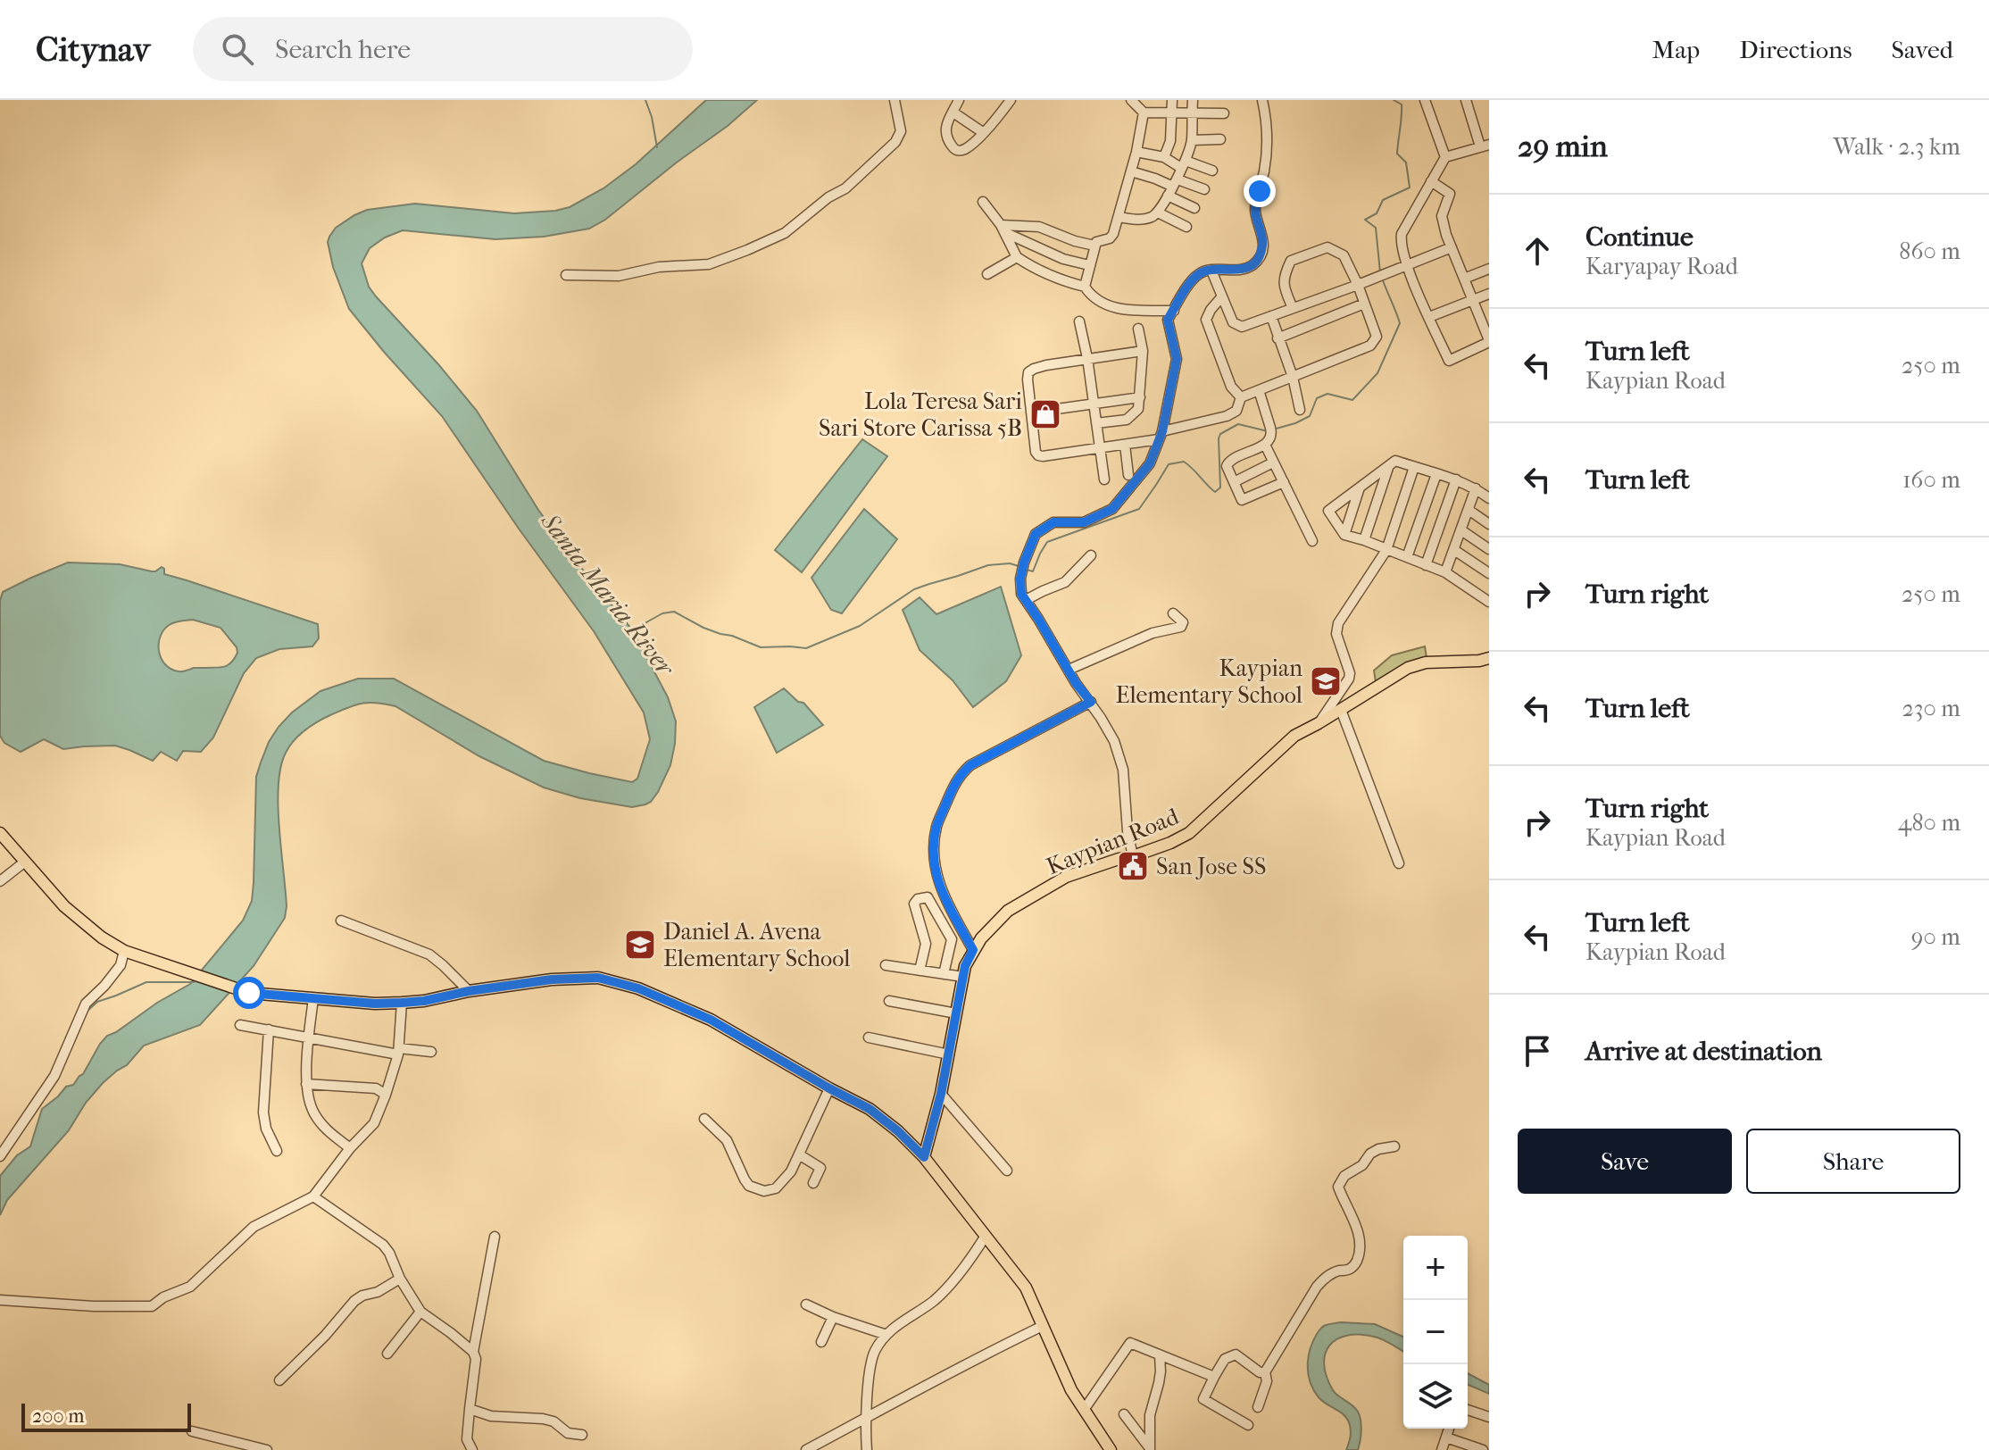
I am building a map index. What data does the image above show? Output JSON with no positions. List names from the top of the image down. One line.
{"streets":{"main road":["Kaypian Road"]},"water":["Santa Maria River"],"places":{"shop":["Lola Teresa Sari Sari Store Carissa 5B"],"school or university":["Kaypian Elementary School","Daniel A. Avena Elementary School"],"public building":["San Jose SS"]},"scale_bar":"200 m","page":{"header":"Citynav","search":"Search here","nav":["Map","Directions","Saved"],"heading":["29 min","Walk · 2.3 km"],"list":[["Continue","Karyapay Road","860 m"],["Turn left","Kaypian Road","250 m"],["Turn left","160 m"],["Turn right","250 m"],["Turn left","230 m"],["Turn right","Kaypian Road","480 m"],["Turn left","Kaypian Road","90 m"],"Arrive at destination"],"buttons":["Save","Share"],"map_buttons":["+","−"],"scale":"200 m"}}
